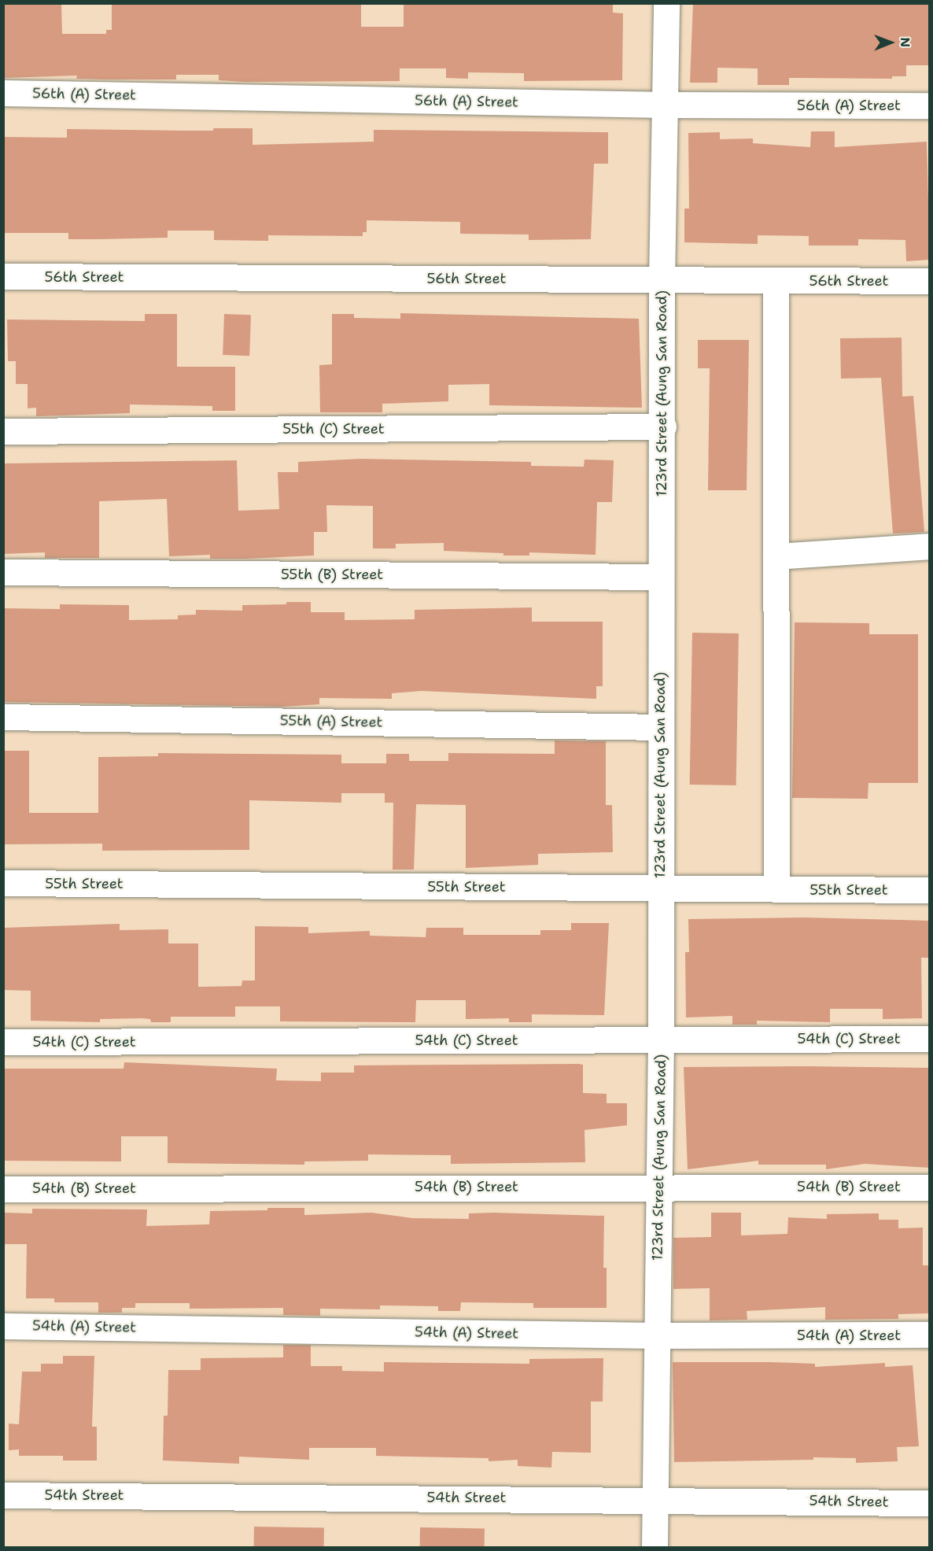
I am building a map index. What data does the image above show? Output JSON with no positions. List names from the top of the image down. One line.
{"streets":{"street":["56th (A) Street","56th Street","123rd Street (Aung San Road)","55th (C) Street","55th (B) Street","55th (A) Street","55th Street","54th (C) Street","54th (B) Street","54th (A) Street","54th Street"]},"crossings":[["56th (A) Street","123rd Street (Aung San Road)"],["56th Street","123rd Street (Aung San Road)"],["123rd Street (Aung San Road)","55th (C) Street"],["123rd Street (Aung San Road)","55th (B) Street"],["123rd Street (Aung San Road)","55th (A) Street"],["123rd Street (Aung San Road)","55th Street"],["123rd Street (Aung San Road)","54th (C) Street"],["123rd Street (Aung San Road)","54th (B) Street"],["123rd Street (Aung San Road)","54th (A) Street"],["123rd Street (Aung San Road)","54th Street"]],"north":"right"}
